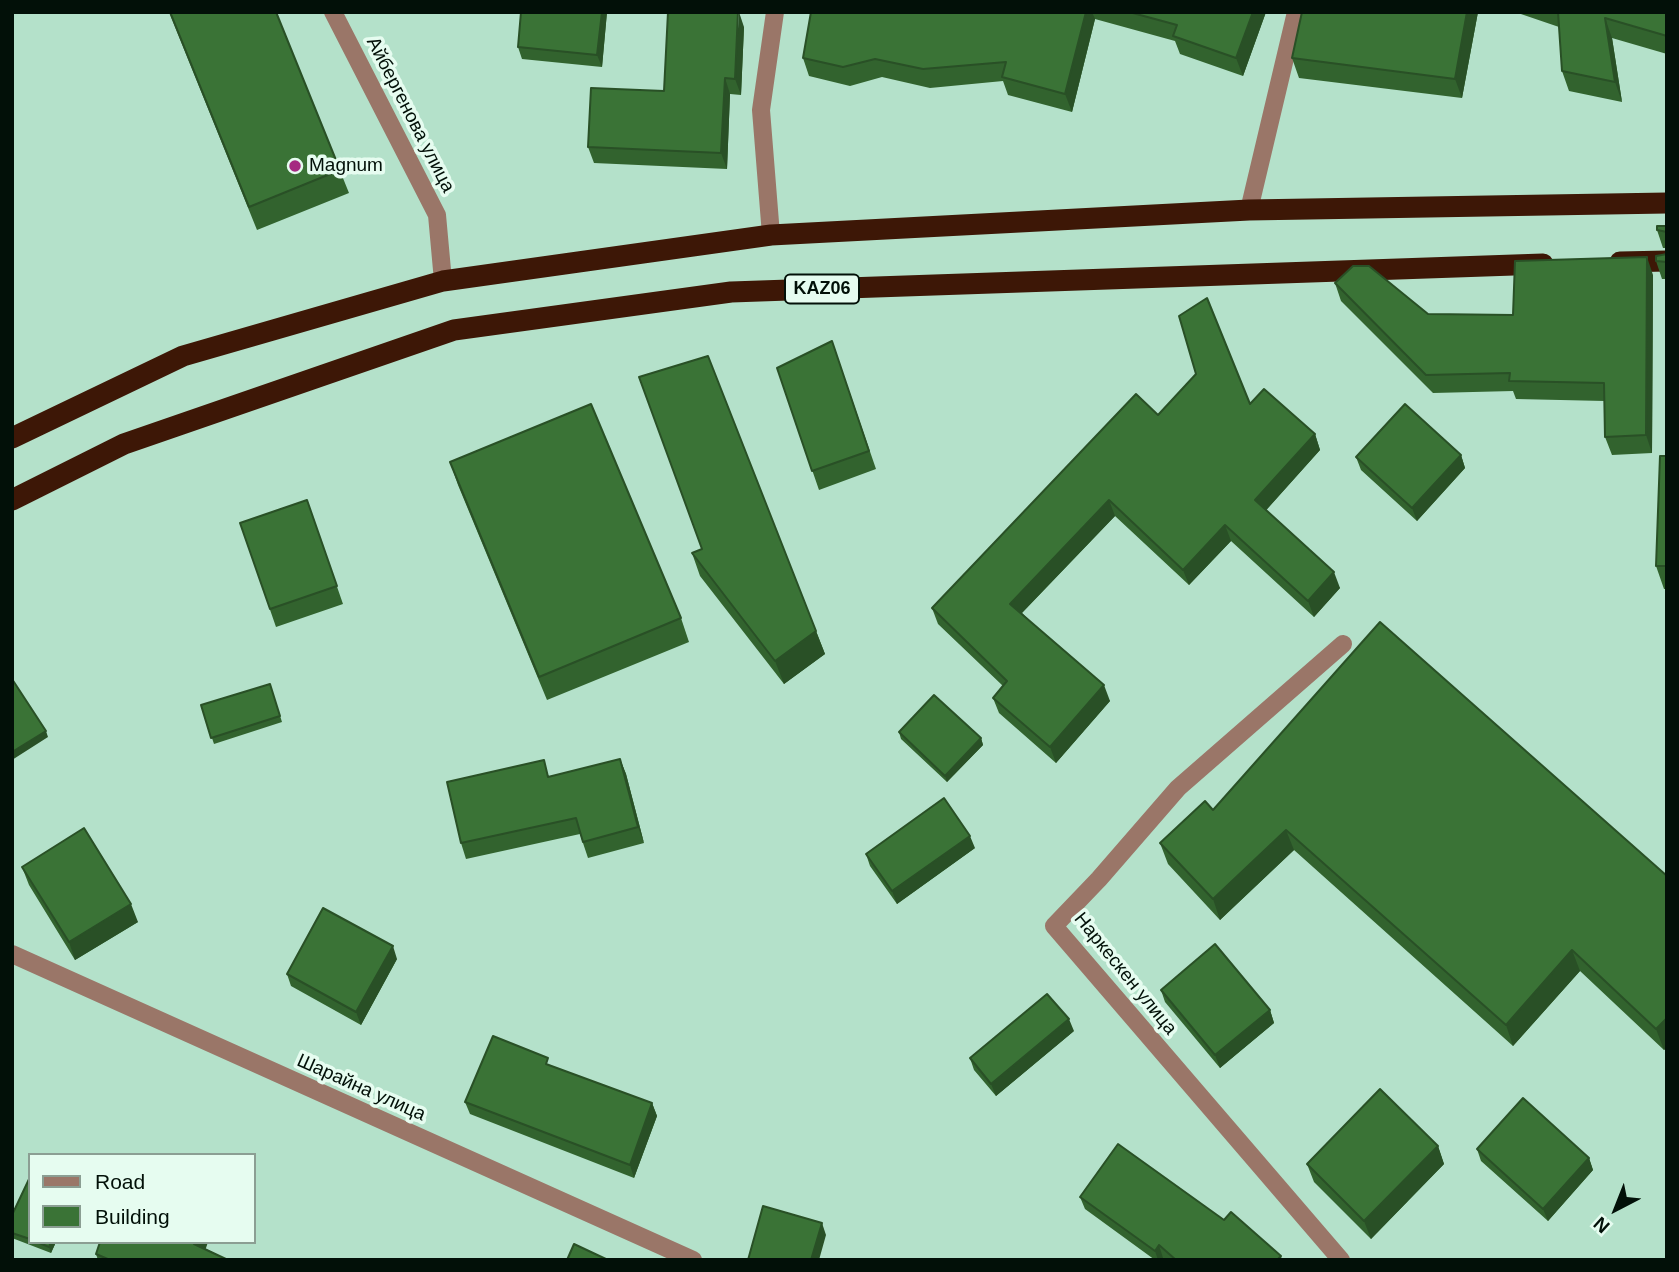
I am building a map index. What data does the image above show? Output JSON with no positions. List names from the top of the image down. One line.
{"streets":{"highway":["KАZ06"],"street":["Айбергенова улица","Наркескен улица","Шарайна улица"]},"places":["Magnum"],"legend":["Road","Building"],"north":"bottom left"}
